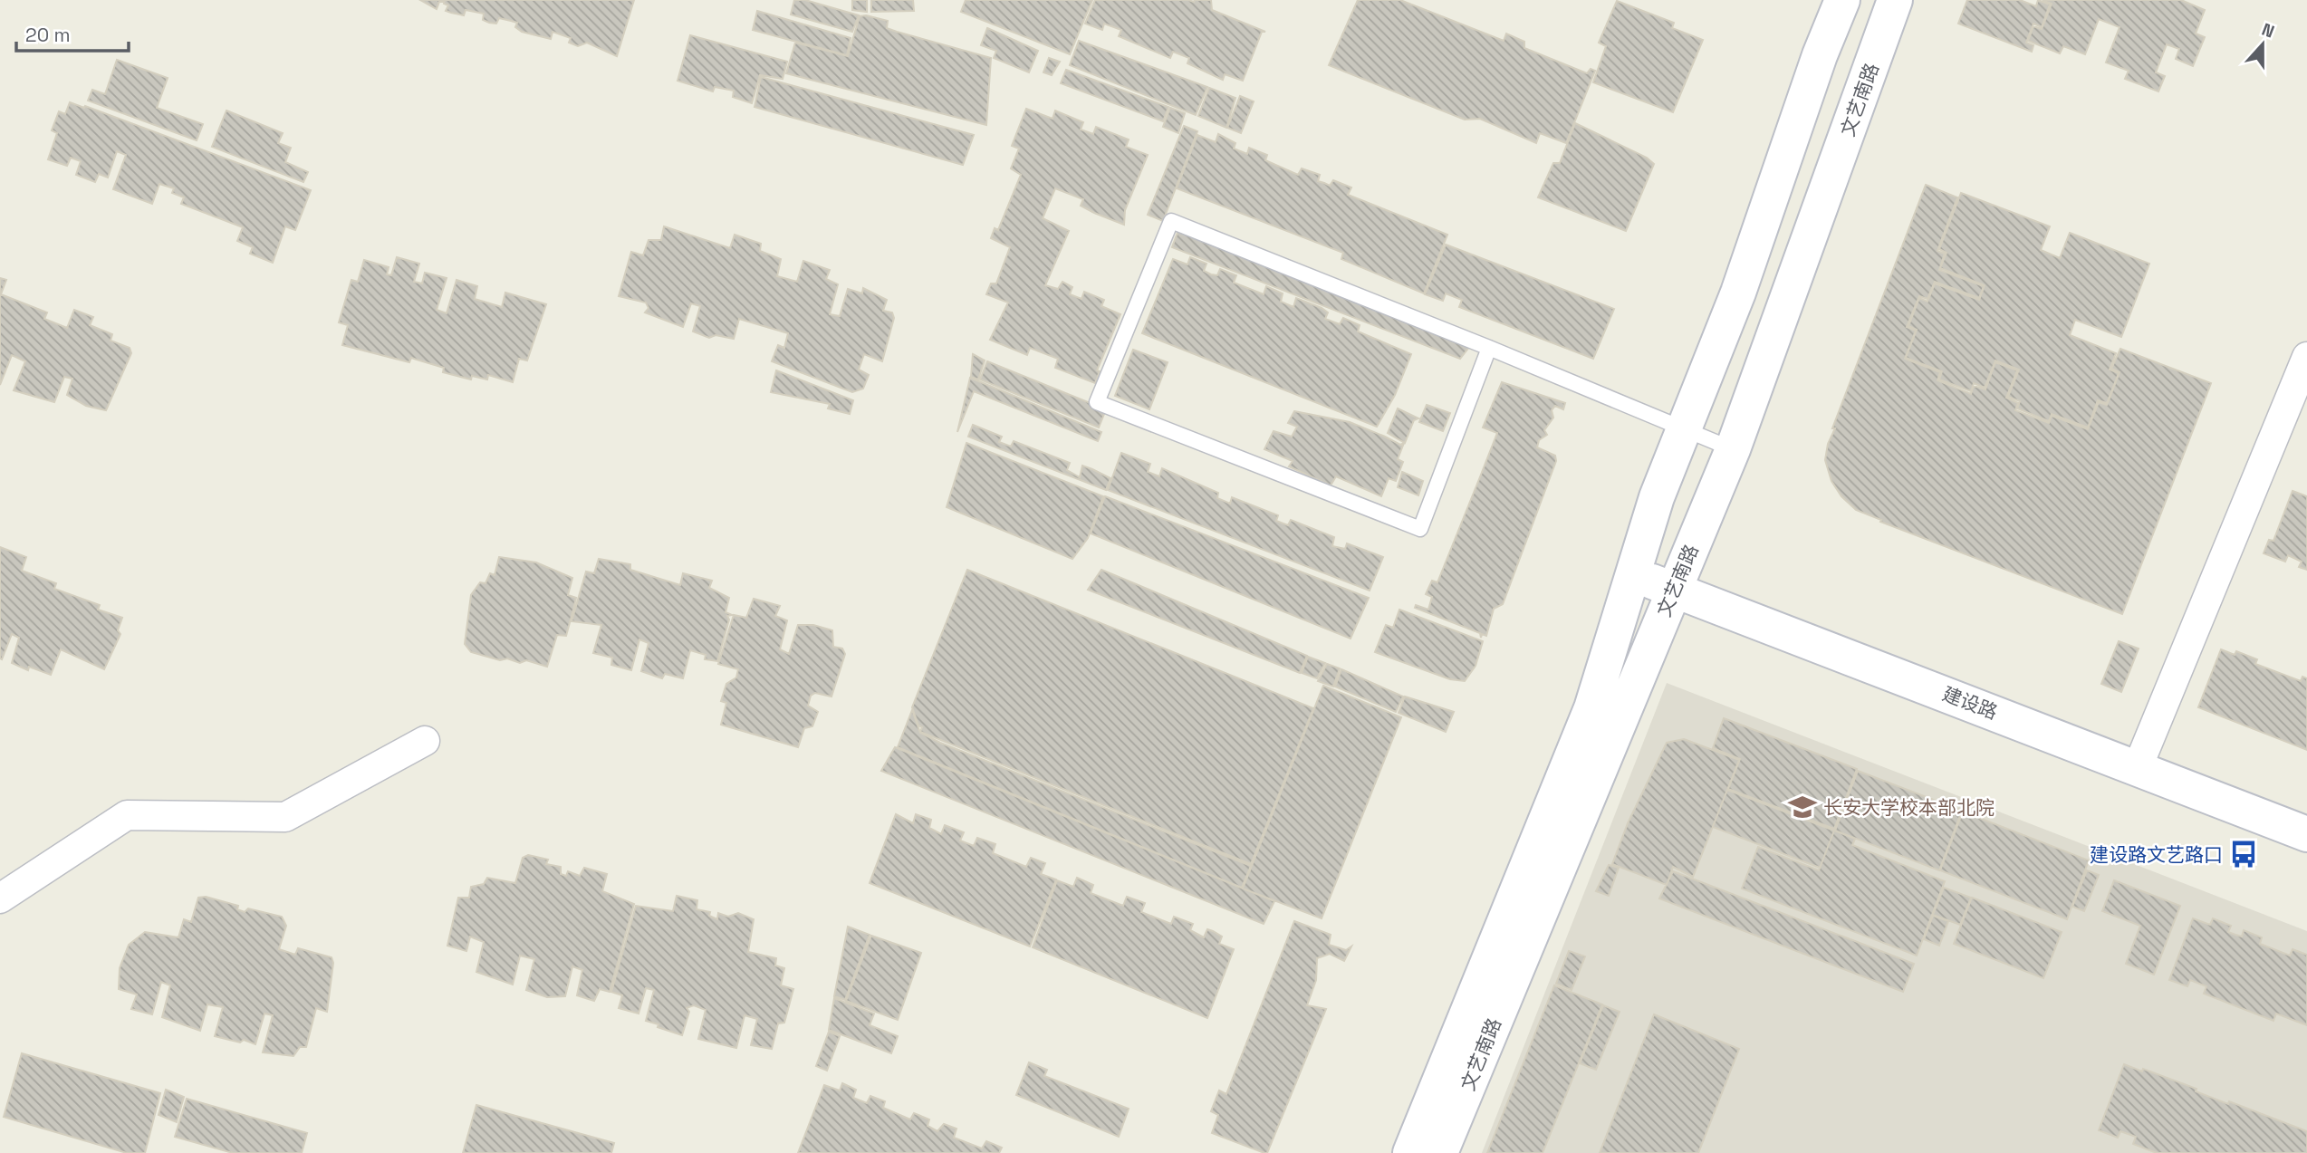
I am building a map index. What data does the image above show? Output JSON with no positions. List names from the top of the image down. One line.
{"streets":{"main road":["文艺南路","建设路"]},"crossings":[["文艺南路","建设路"]],"places":{"school or university":["长安大学校本部北院"],"bus stop":["建设路文艺路口"]},"scale_bar":"20 m","north":"top"}
